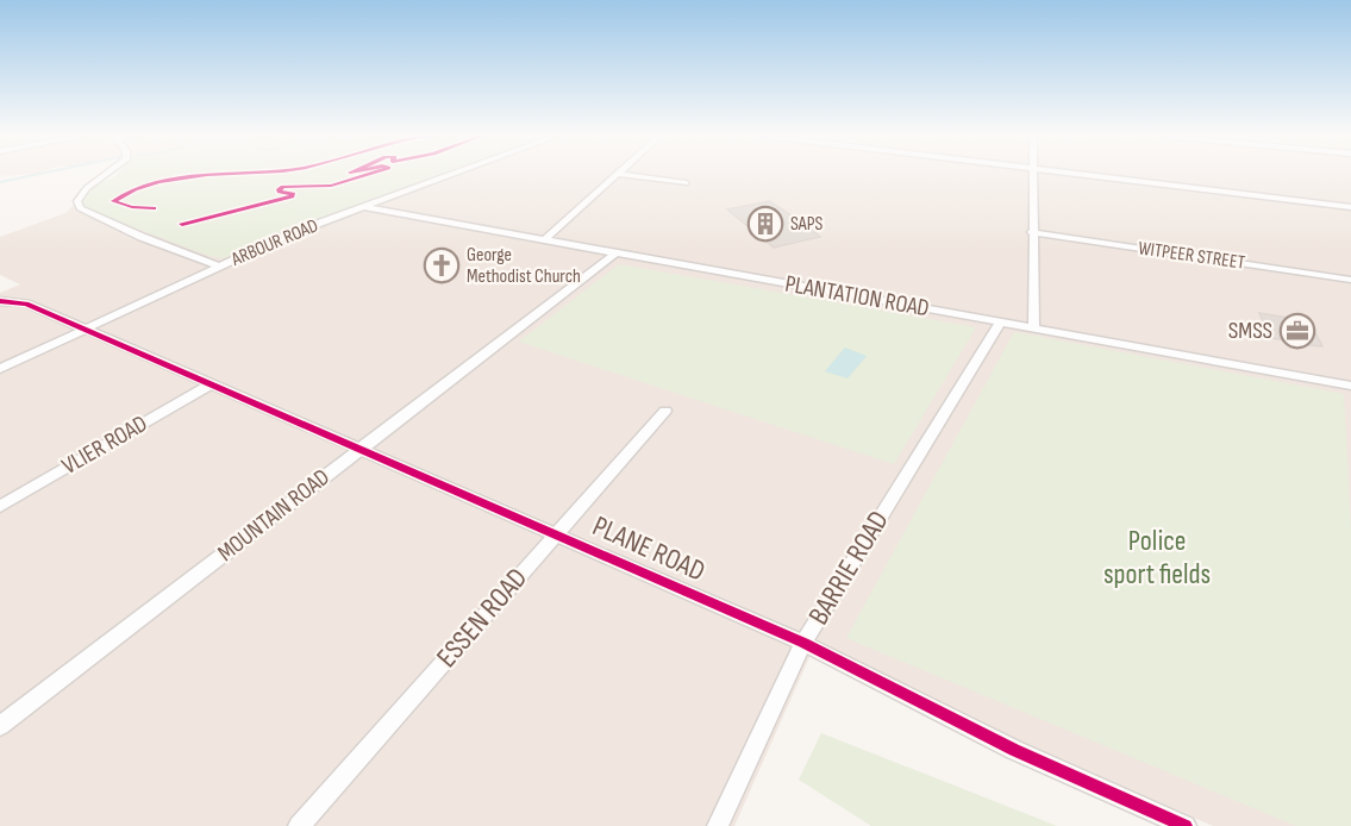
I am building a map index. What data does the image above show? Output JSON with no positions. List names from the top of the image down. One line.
{"streets":{"street":["ARBOUR ROAD","WITPEER STREET","PLANTATION ROAD","VLIER ROAD","MOUNTAIN ROAD","PLANE ROAD","BARRIE ROAD","ESSEN ROAD"]},"crossings":[["ARBOUR ROAD","PLANTATION ROAD"],["ARBOUR ROAD","PLANE ROAD"],["PLANTATION ROAD","MOUNTAIN ROAD"],["PLANTATION ROAD","BARRIE ROAD"],["VLIER ROAD","PLANE ROAD"],["MOUNTAIN ROAD","PLANE ROAD"],["PLANE ROAD","BARRIE ROAD"],["PLANE ROAD","ESSEN ROAD"]],"parks":["Police sport fields"],"places":{"building":["SAPS"],"church":["George Methodist Church"],"office":["SMSS"]}}
